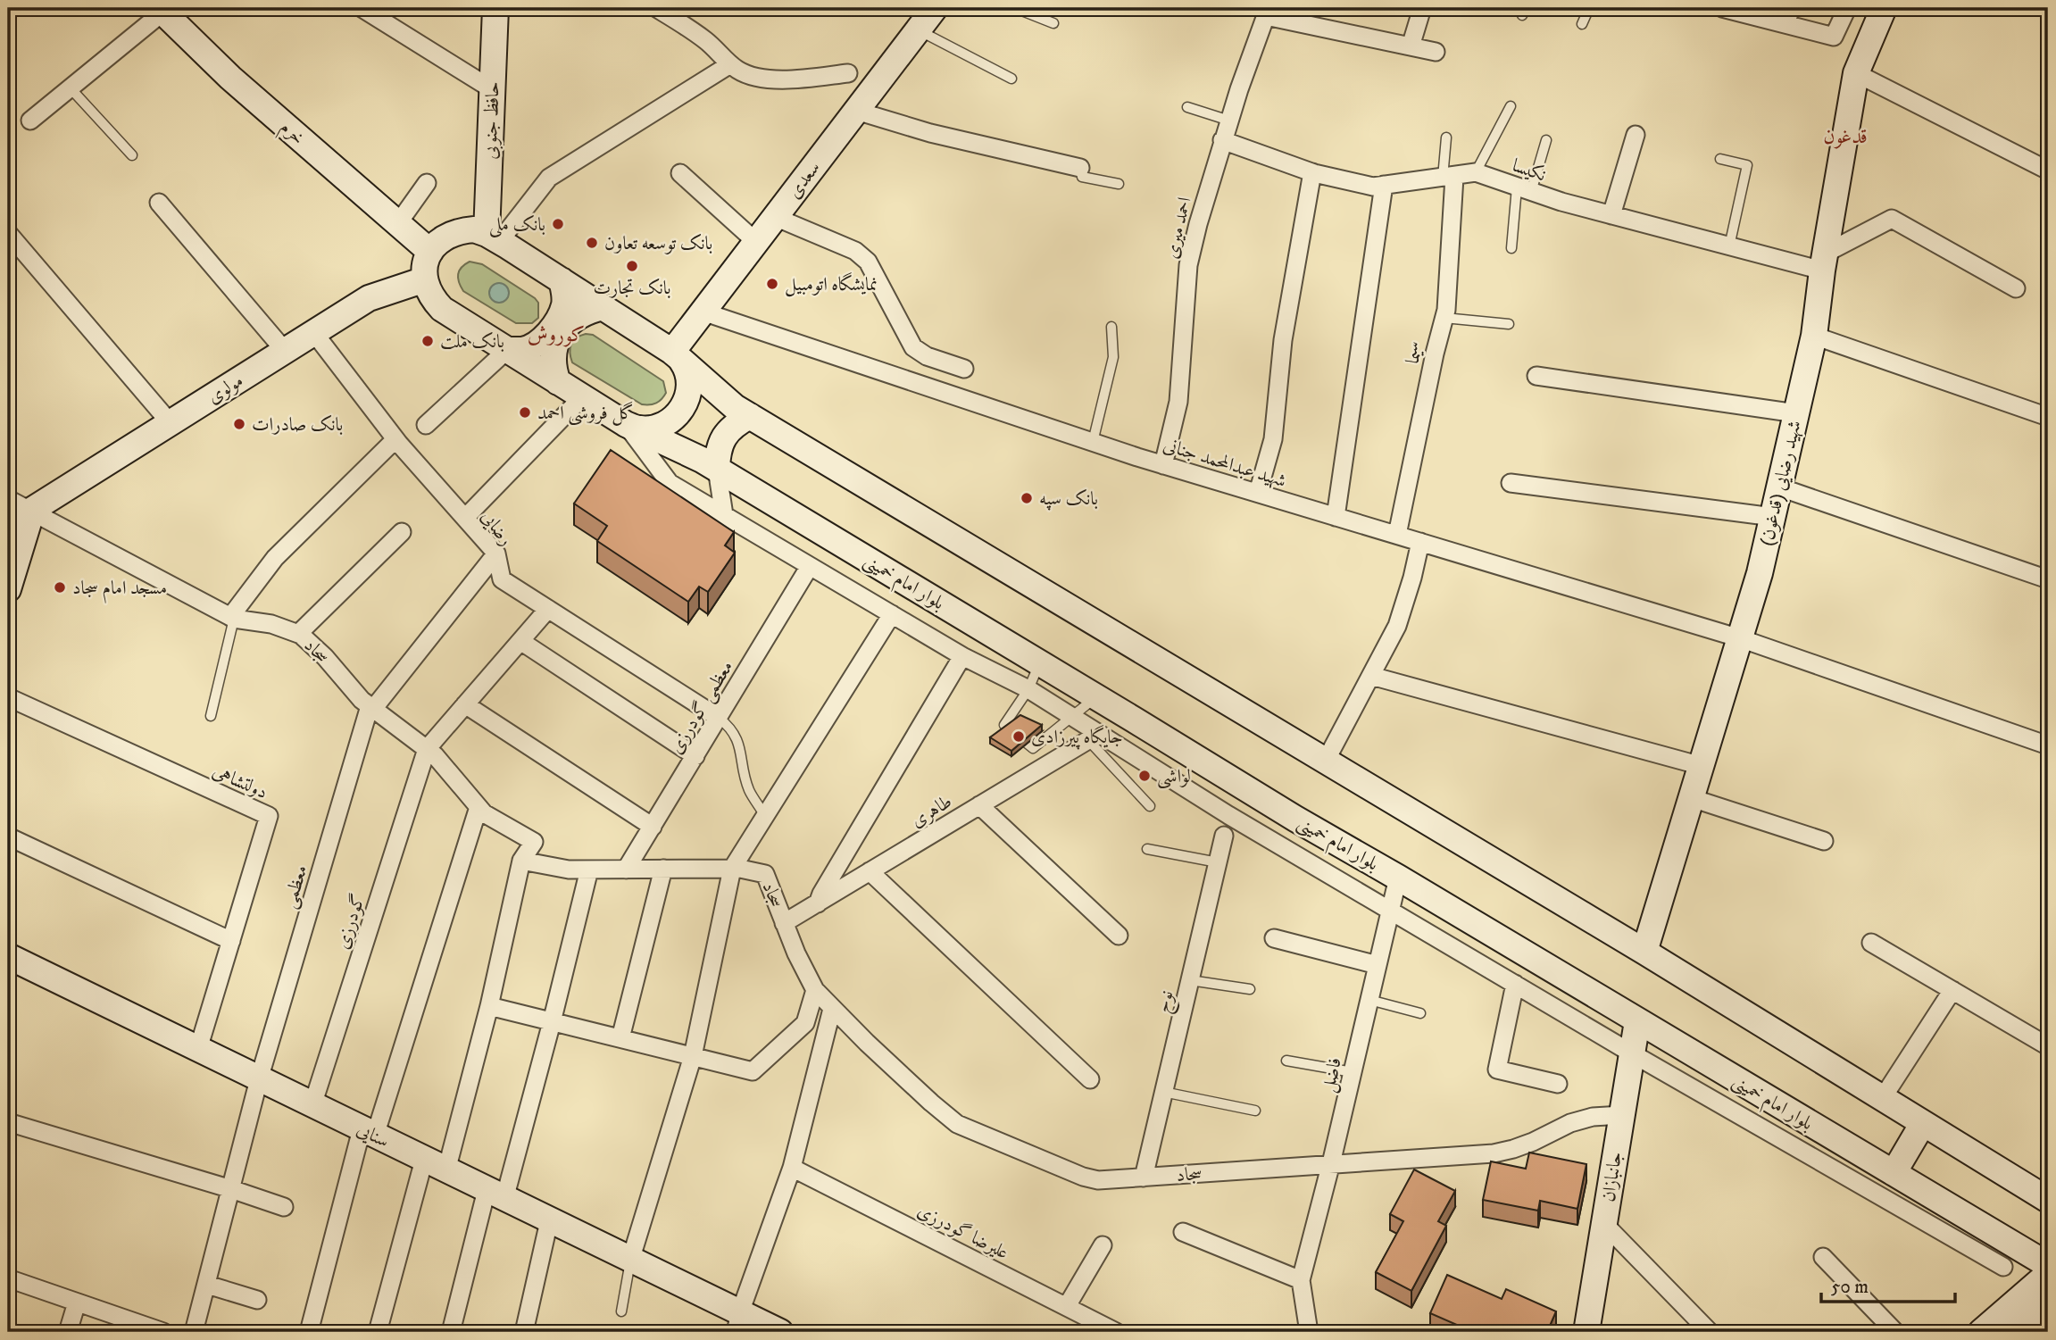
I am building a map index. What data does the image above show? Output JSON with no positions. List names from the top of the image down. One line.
{"streets":{"main road":["حافظ جنوبی","خرم","سعدی","مولوی","(قدغون) شهید رضایی","بلوار امام خمینی","سنایی","جانبازان"],"street":["نکیسا","احمد میری","سیما","شهید عبدالمحمد جنانی","رضایی","سجاد","معظمی گودرزی","دولتشاهی","طاهری","معظمی","گودرزی","نوح","فاضل","علیرضا گودرزی"]},"crossings":[["حافظ جنوبی","خرم"],["حافظ جنوبی","مولوی"],["خرم","مولوی"],["نکیسا","(قدغون) شهید رضایی"],["سعدی","شهید عبدالمحمد جنانی"],["سعدی","بلوار امام خمینی"],["احمد میری","شهید عبدالمحمد جنانی"],["سیما","شهید عبدالمحمد جنانی"],["مولوی","رضایی"],["مولوی","سجاد"],["شهید عبدالمحمد جنانی","(قدغون) شهید رضایی"],["رضایی","معظمی گودرزی"],["بلوار امام خمینی","فاضل"],["بلوار امام خمینی","جانبازان"],["سجاد","معظمی گودرزی"],["سجاد","طاهری"],["سجاد","معظمی"],["سجاد","گودرزی"],["سجاد","نوح"],["سجاد","فاضل"],["سجاد","جانبازان"],["دولتشاهی","سنایی"],["معظمی","سنایی"],["گودرزی","سنایی"]],"districts":["قدغون","کوروش"],"places":["بانک ملی","بانک توسعه تعاون","بانک تجارت","نمایشگاه اتومبیل","بانک ملت","گل فروشی احمد","بانک صادرات","بانک سپه","مسجد امام سجاد","جایگاه پیرزادی","لواشی"],"scale_bar":"50 m"}
